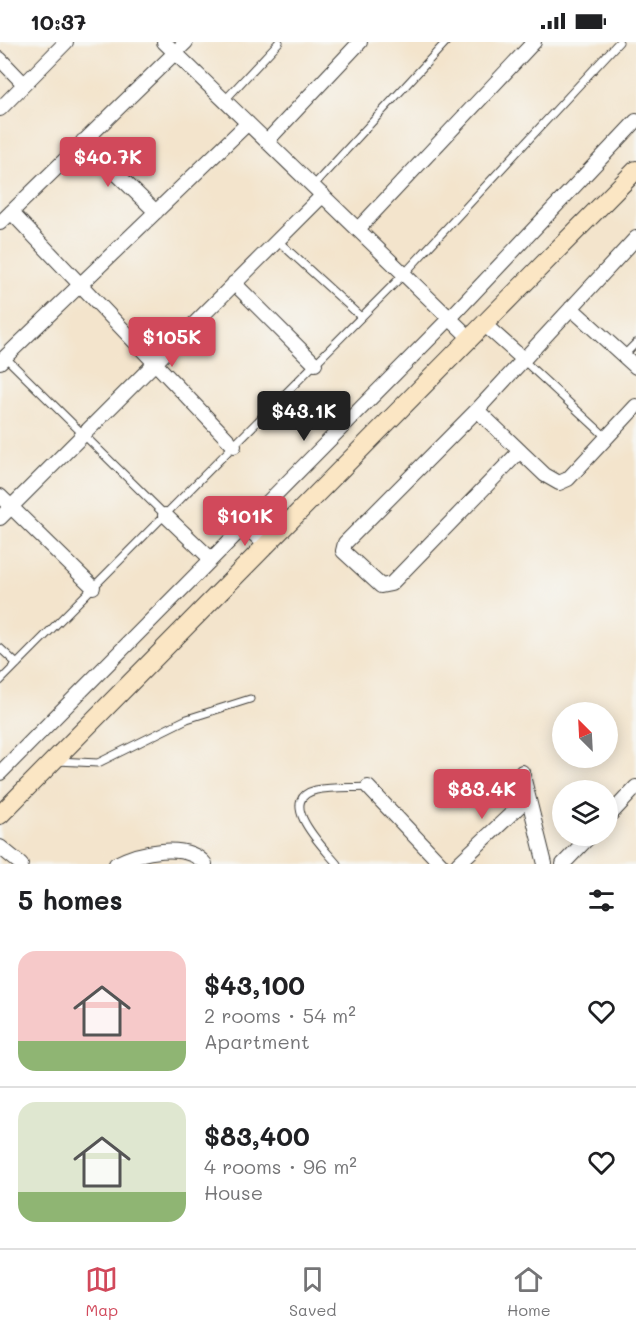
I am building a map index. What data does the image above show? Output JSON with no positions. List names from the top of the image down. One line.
{"north":"top left","page":{"status":"10:37","price":["$40.7K","$105K","$43.1K","$101K","$83.4K"],"heading":"5 homes","list":[{"name":"$43,100","note":"2 rooms · 54 m² · Apartment"},{"name":"$83,400","note":"4 rooms · 96 m² · House"}],"tabs":["Map","Saved","Home"]}}
